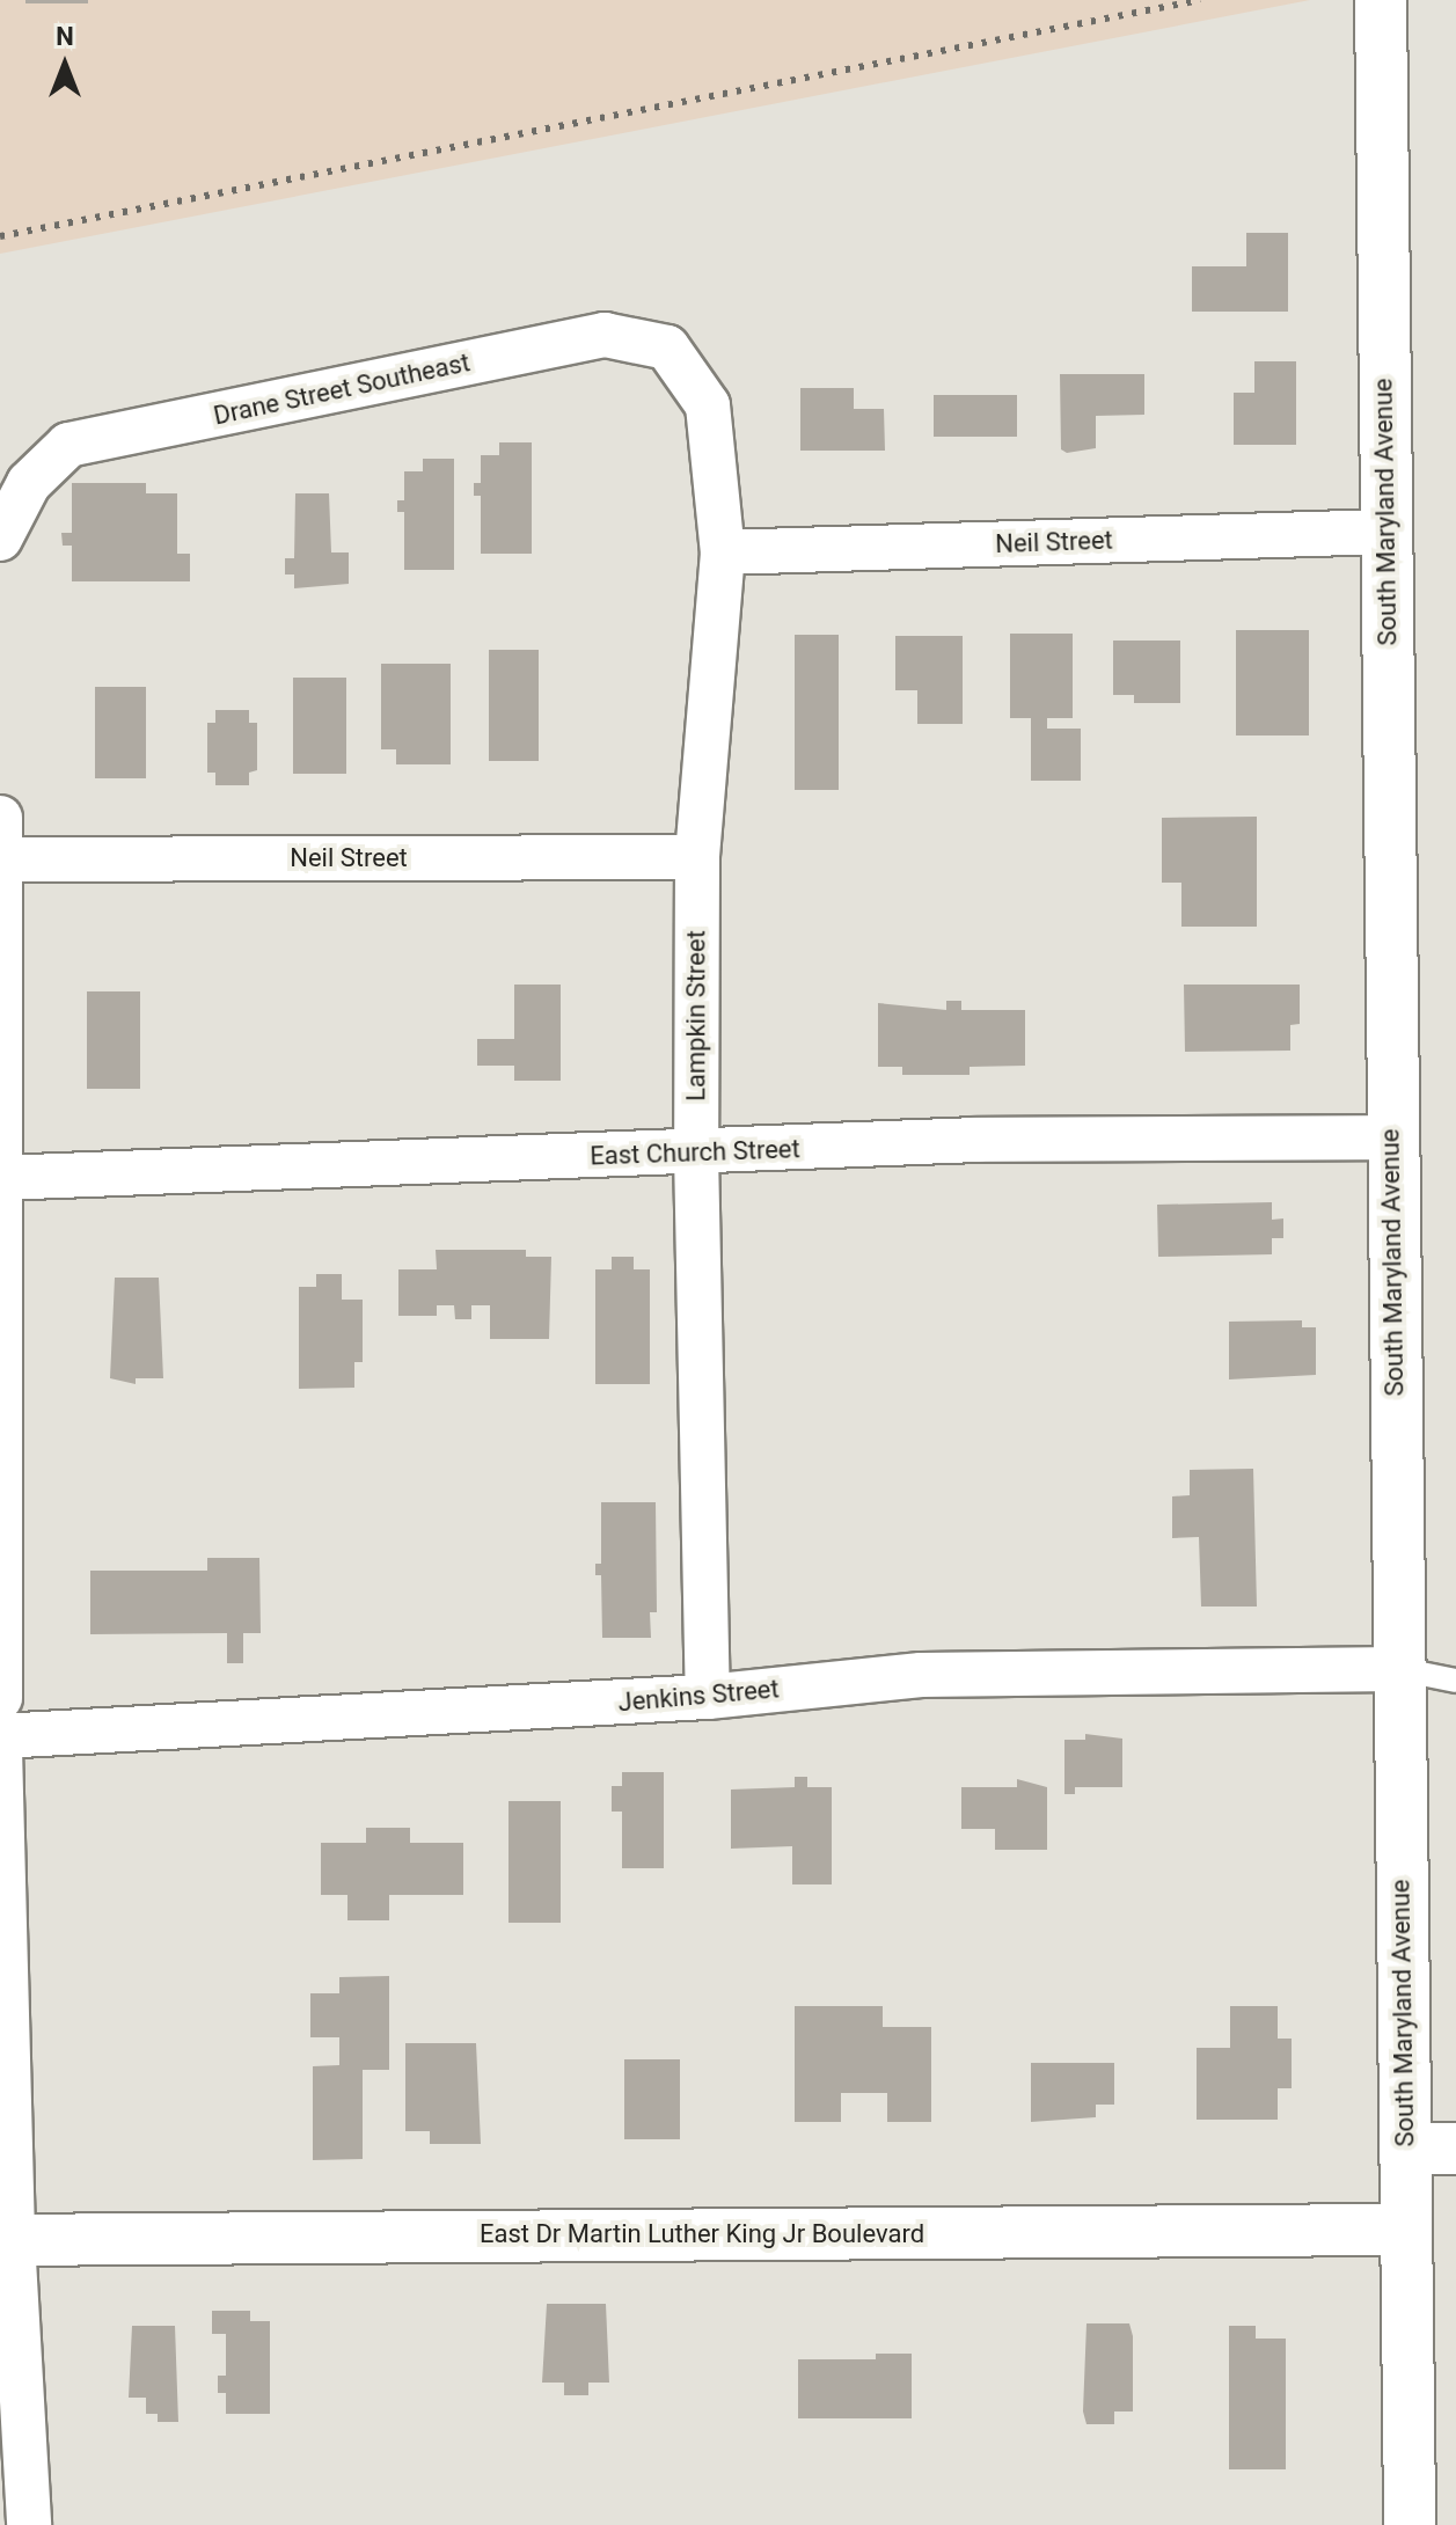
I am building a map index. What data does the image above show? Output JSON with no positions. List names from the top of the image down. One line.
{"streets":{"street":["Drane Street Southeast","South Maryland Avenue","Neil Street","Lampkin Street","East Church Street","Jenkins Street","East Dr Martin Luther King Jr Boulevard"]},"crossings":[["Drane Street Southeast","Lampkin Street"],["South Maryland Avenue","Neil Street"],["South Maryland Avenue","East Church Street"],["South Maryland Avenue","Jenkins Street"],["South Maryland Avenue","East Dr Martin Luther King Jr Boulevard"],["Neil Street","Lampkin Street"],["Lampkin Street","East Church Street"],["Lampkin Street","Jenkins Street"]],"north":"top"}
